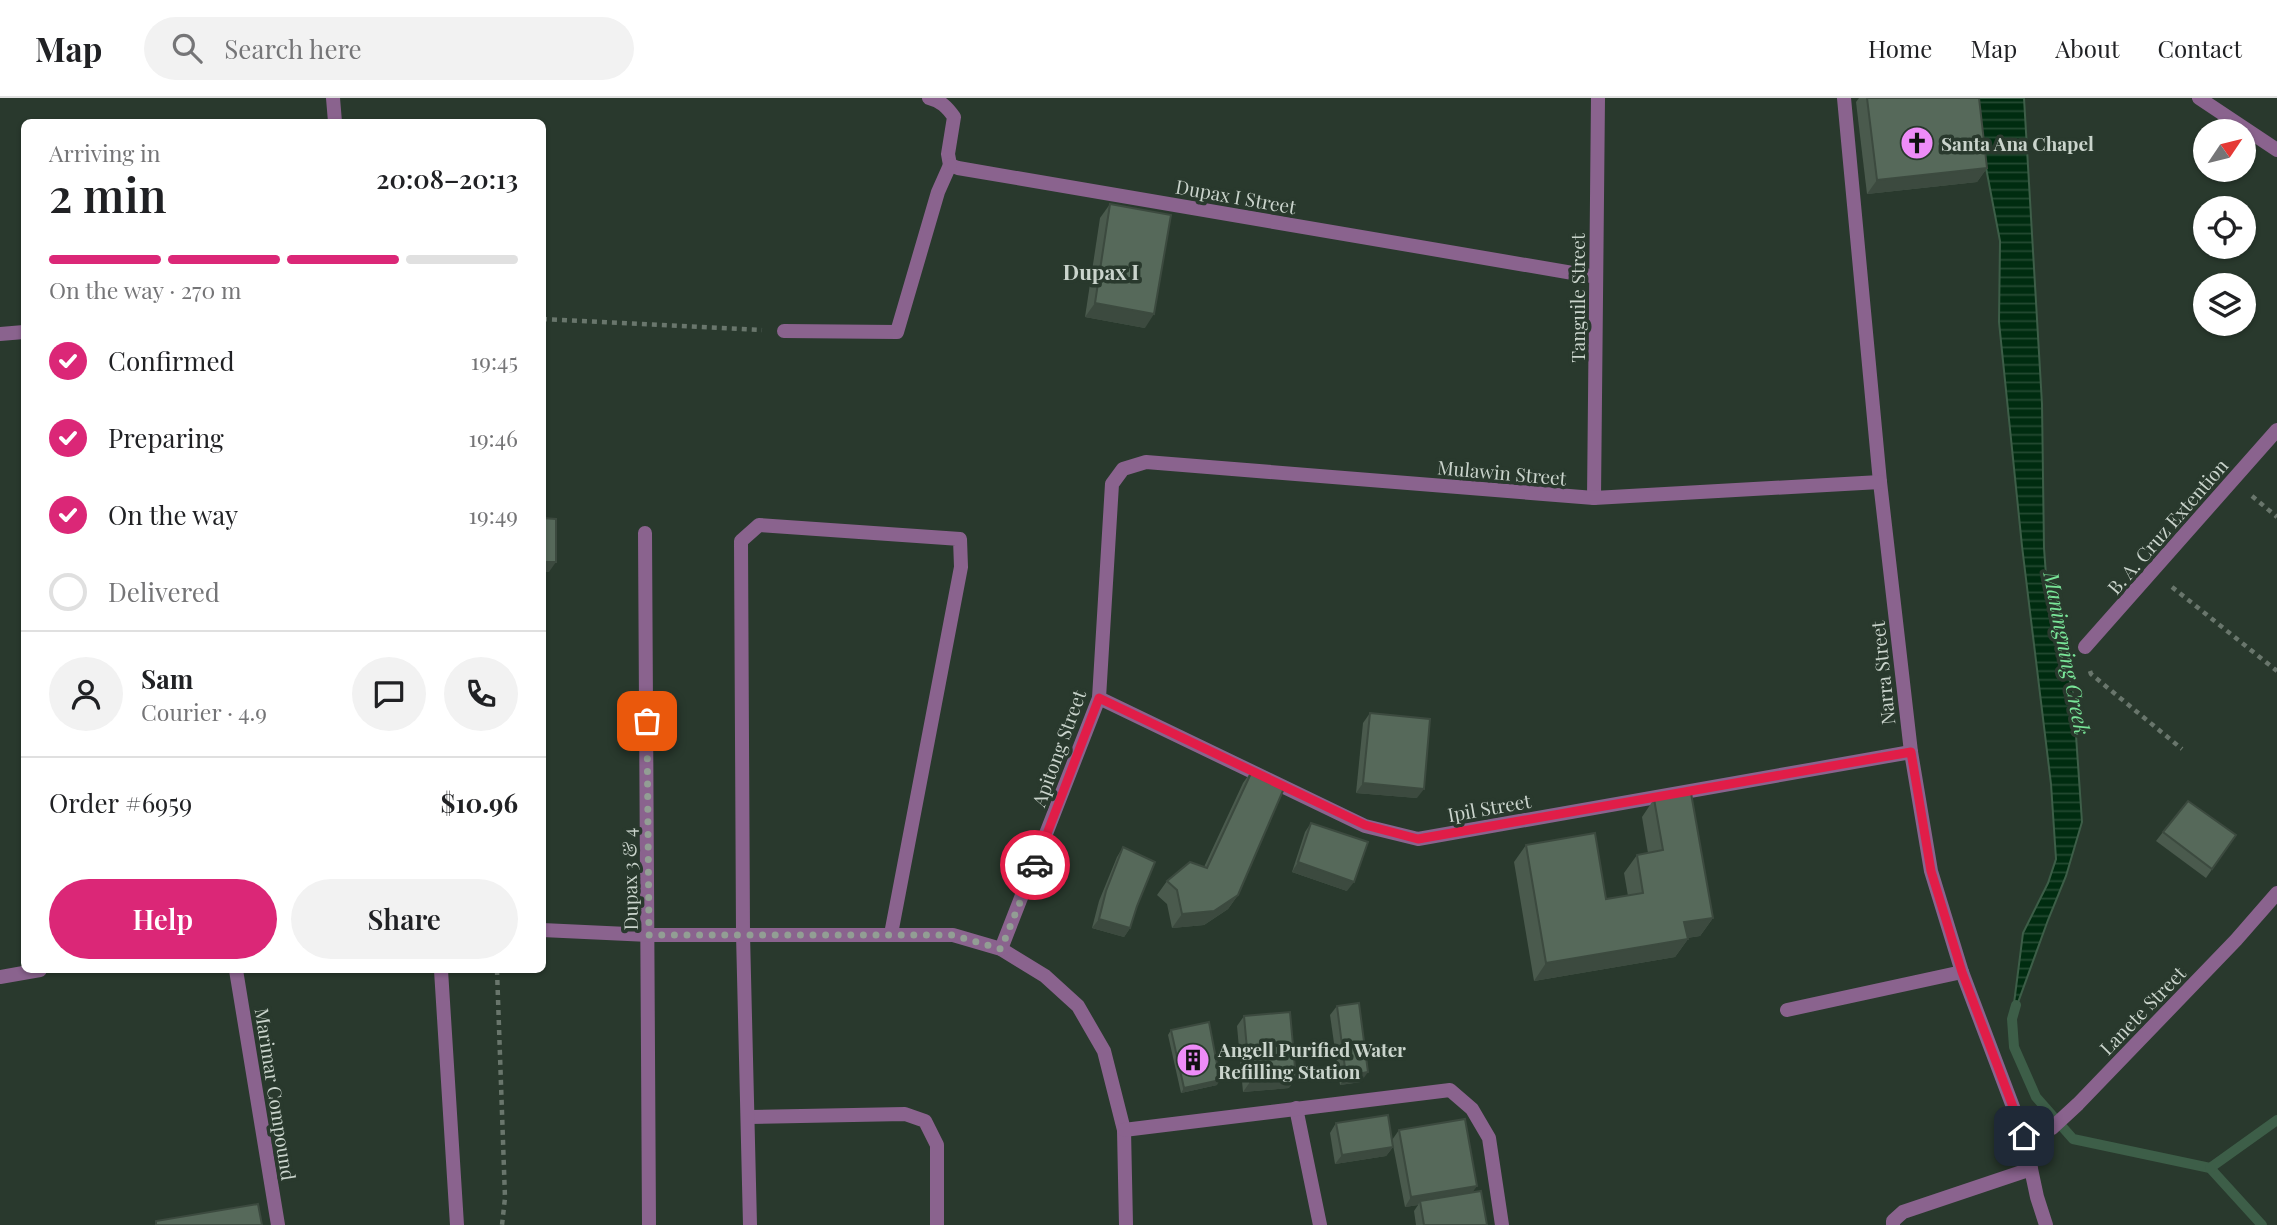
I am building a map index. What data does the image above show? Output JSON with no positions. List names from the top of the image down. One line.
{"streets":{"street":["Dupax I Street","Tanguile Street","Mulawin Street","B. A. Cruz Extention","Narra Street","Apitong Street","Ipil Street","Dupax 3 & 4","Lanete Street","Marimar Compound"]},"crossings":[["Dupax I Street","Tanguile Street"],["Tanguile Street","Mulawin Street"],["Mulawin Street","Narra Street"],["Mulawin Street","Apitong Street"],["Narra Street","Ipil Street"],["Narra Street","Lanete Street"],["Apitong Street","Ipil Street"]],"districts":["Dupax I"],"water":["Maningning Creek"],"places":{"church":["Santa Ana Chapel"],"building":["Angell Purified Water Refilling Station"]},"north":"top right","page":{"header":"Map","search":"Search here","nav":["Home","Map","About","Contact"],"heading":["2 min","Arriving in","20:08–20:13"],"panel":["Sam","Courier · 4.9","Order #6959","$10.96"],"bar":"On the way · 270 m","list":[["Confirmed","19:45"],["Preparing","19:46"],["On the way","19:49"],"Delivered"],"buttons":["Help","Share"]}}
